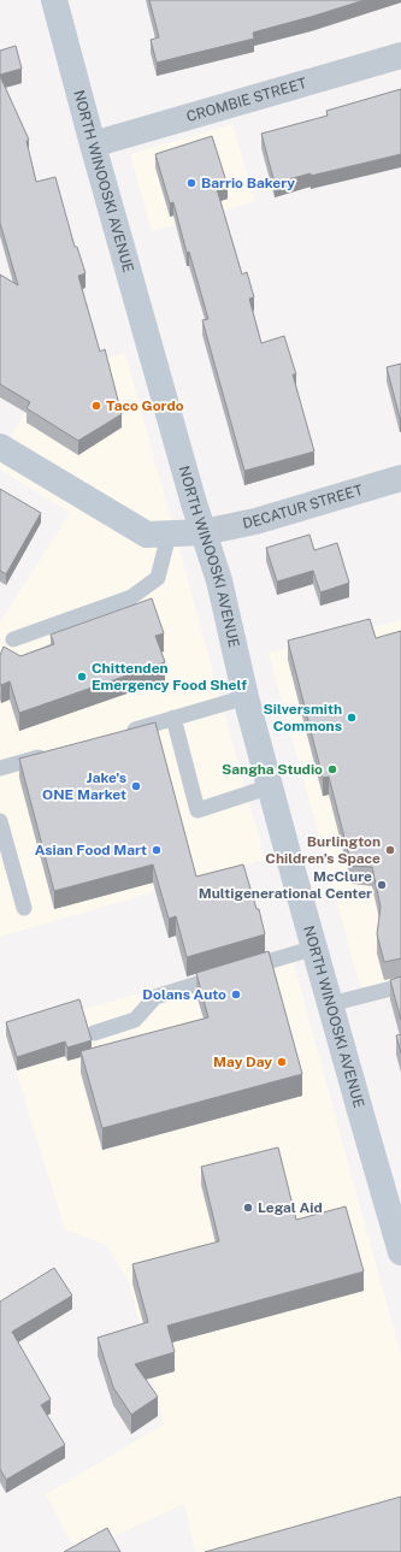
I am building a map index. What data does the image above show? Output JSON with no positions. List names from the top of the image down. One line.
{"streets":{"main road":["NORTH WINOOSKI AVENUE"],"street":["CROMBIE STREET","DECATUR STREET"]},"crossings":[["CROMBIE STREET","NORTH WINOOSKI AVENUE"],["NORTH WINOOSKI AVENUE","DECATUR STREET"]],"places":["Barrio Bakery","Taco Gordo","Chittenden Emergency Food Shelf","Silversmith Commons","Sangha Studio","Jake's ONE Market","Asian Food Mart","Burlington Children’s Space","McClure Multigenerational Center","Dolans Auto","May Day","Legal Aid"]}
